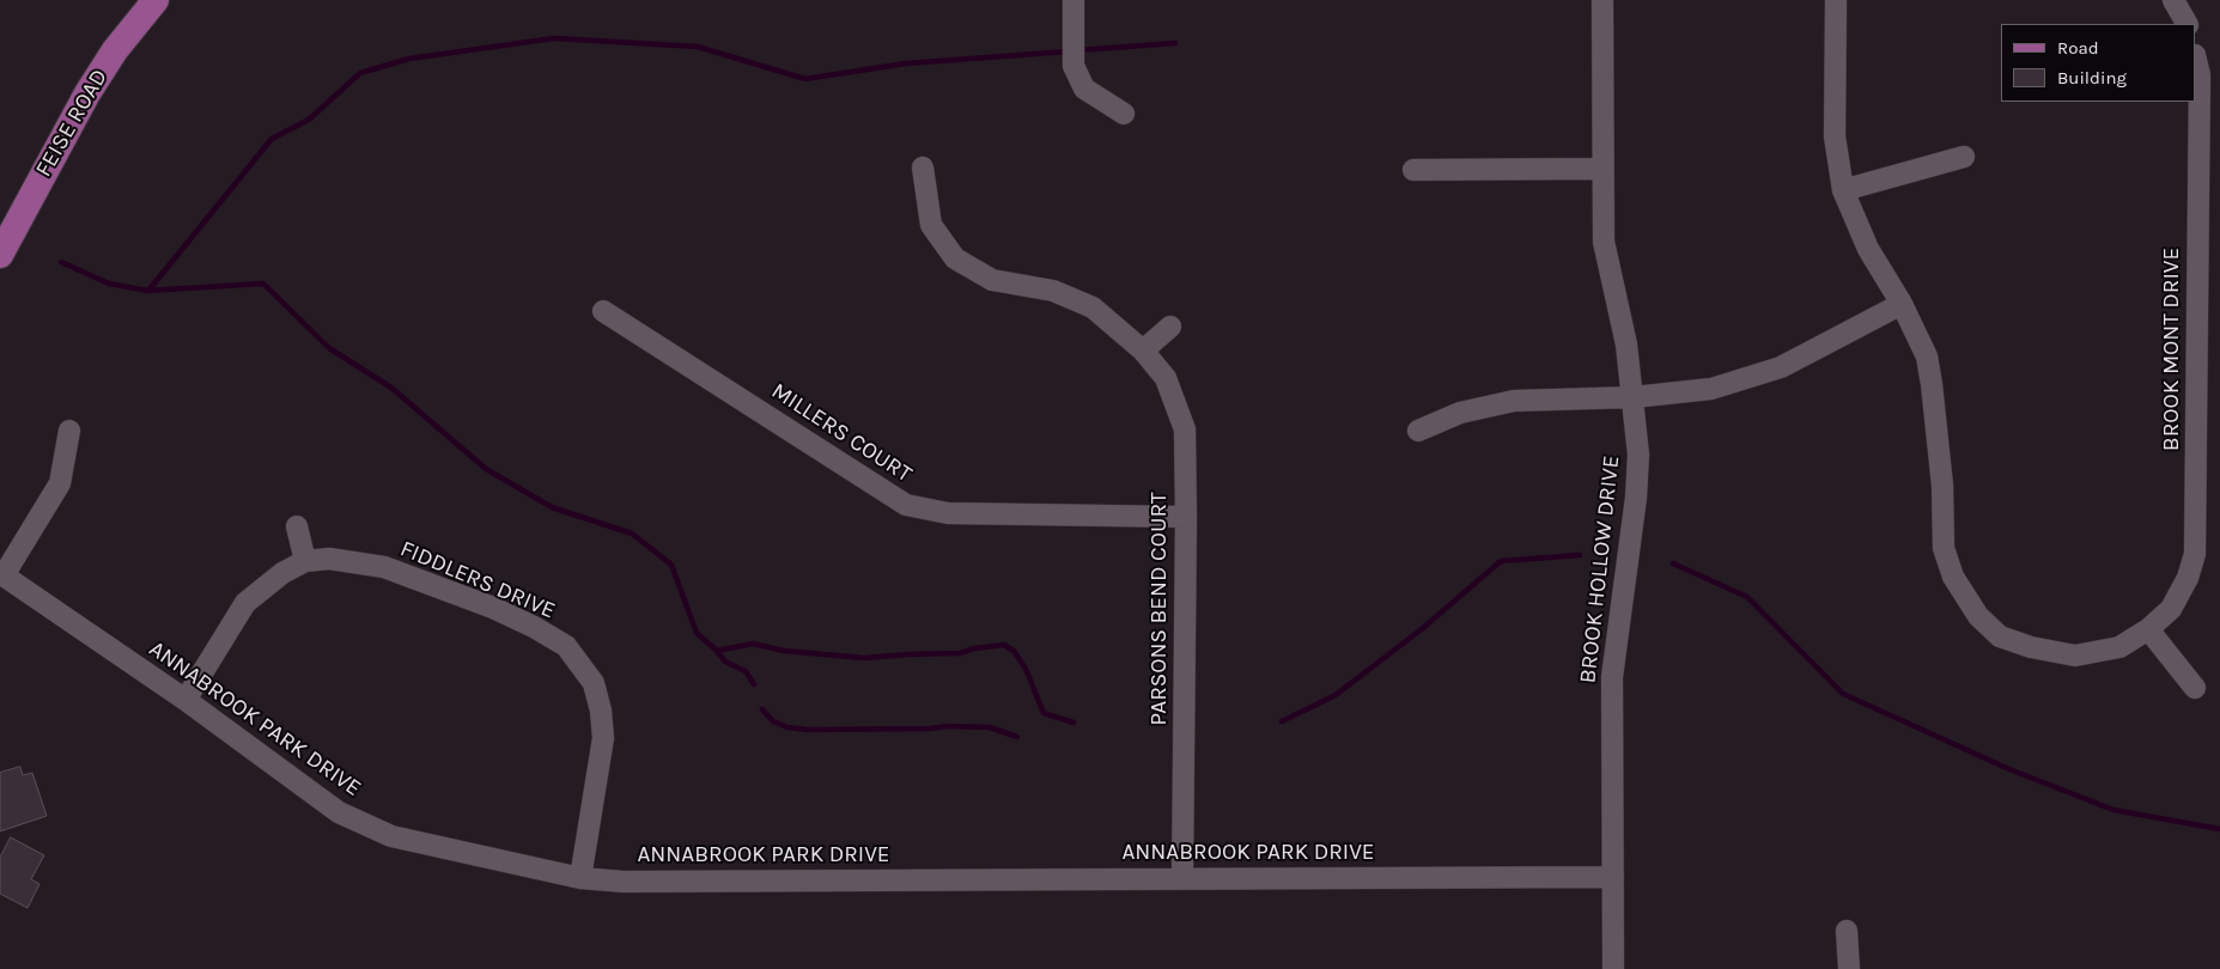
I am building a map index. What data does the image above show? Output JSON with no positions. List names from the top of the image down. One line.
{"streets":{"main road":["FEISE ROAD"],"street":["BROOK MONT DRIVE","MILLERS COURT","BROOK HOLLOW DRIVE","FIDDLERS DRIVE","PARSONS BEND COURT","ANNABROOK PARK DRIVE"]},"crossings":[["MILLERS COURT","PARSONS BEND COURT"],["BROOK HOLLOW DRIVE","ANNABROOK PARK DRIVE"],["FIDDLERS DRIVE","ANNABROOK PARK DRIVE"],["PARSONS BEND COURT","ANNABROOK PARK DRIVE"]],"legend":["Road","Building"]}
